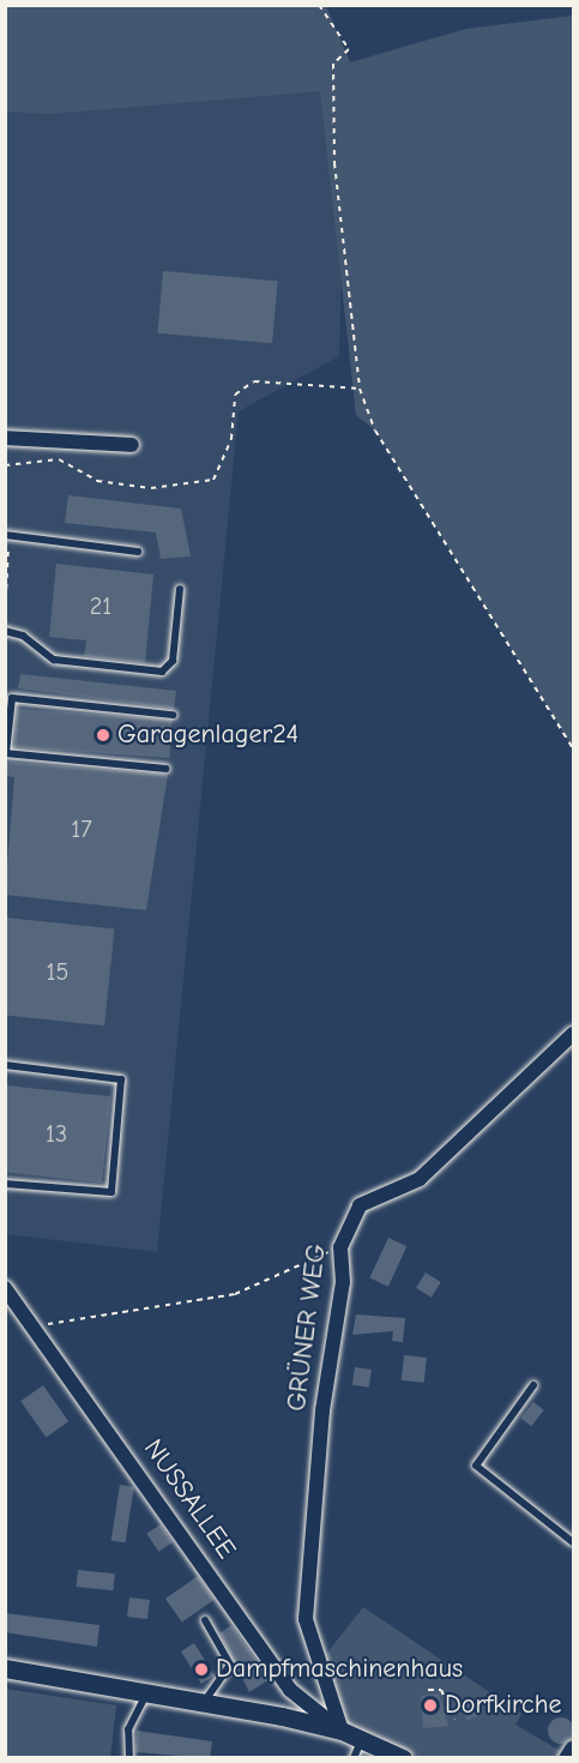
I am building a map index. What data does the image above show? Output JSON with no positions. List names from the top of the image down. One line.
{"streets":{"street":["GRÜNER WEG","NUSSALLEE"]},"crossings":[["GRÜNER WEG","NUSSALLEE"]],"places":["Garagenlager24","Dampfmaschinenhaus","Dorfkirche"],"house_numbers":["21","17","15","13"]}
